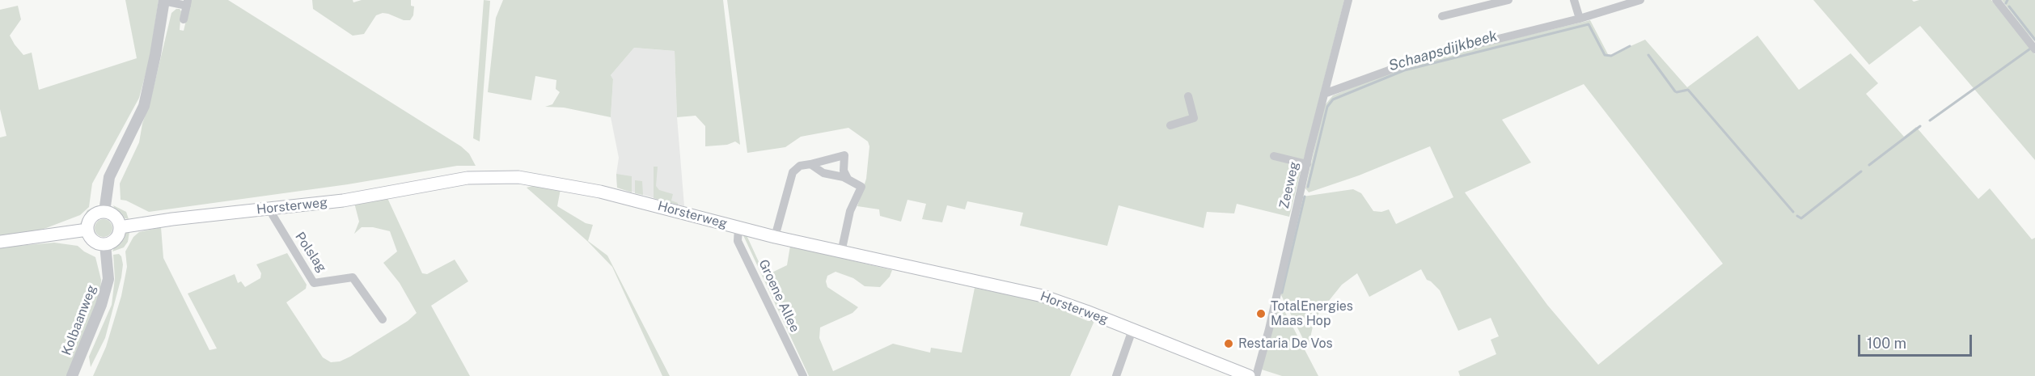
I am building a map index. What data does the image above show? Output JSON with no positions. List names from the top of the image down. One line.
{"streets":{"main road":["Horsterweg"],"street":["Zeeweg","Polslag","Groene Allee","Kolbaanweg"]},"crossings":[["Horsterweg","Polslag"],["Horsterweg","Groene Allee"],["Horsterweg","Kolbaanweg"]],"water":["Schaapsdijkbeek"],"places":["TotalEnergies Maas Hop","Restaria De Vos"],"scale_bar":"100 m"}
